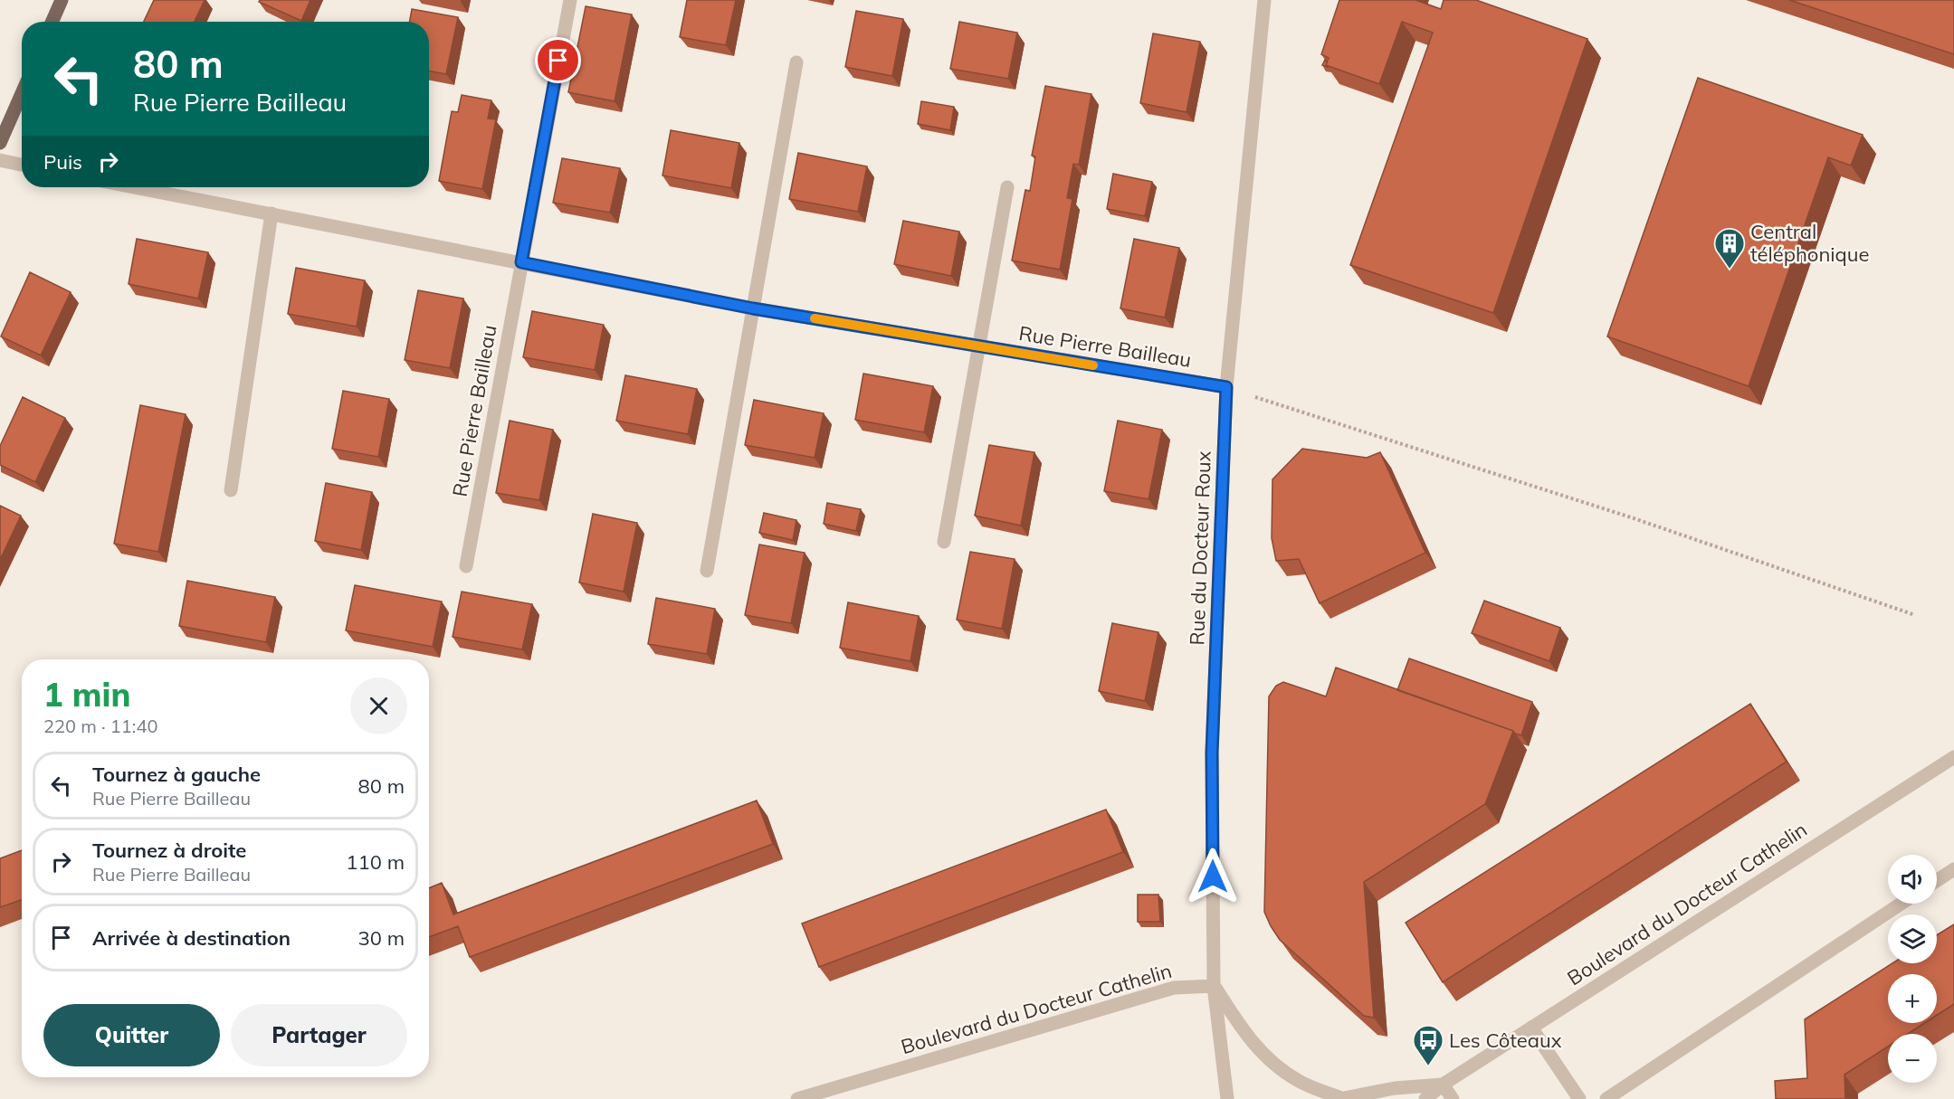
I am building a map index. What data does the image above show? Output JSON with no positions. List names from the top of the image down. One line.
{"streets":{"street":["Rue Pierre Bailleau","Rue du Docteur Roux","Boulevard du Docteur Cathelin"]},"crossings":[["Rue Pierre Bailleau","Rue du Docteur Roux"],["Rue du Docteur Roux","Boulevard du Docteur Cathelin"]],"places":{"building":["Central téléphonique"],"bus stop":["Les Côteaux"]},"page":{"turn":["80 m","Rue Pierre Bailleau"],"then":"Puis","heading":["1 min","220 m · 11:40"],"list":[{"name":"Tournez à gauche","note":"Rue Pierre Bailleau","value":"80 m"},{"name":"Tournez à droite","note":"Rue Pierre Bailleau","value":"110 m"},{"name":"Arrivée à destination","value":"30 m"}],"map_buttons":["+","−"],"buttons":["Quitter","Partager"]}}
